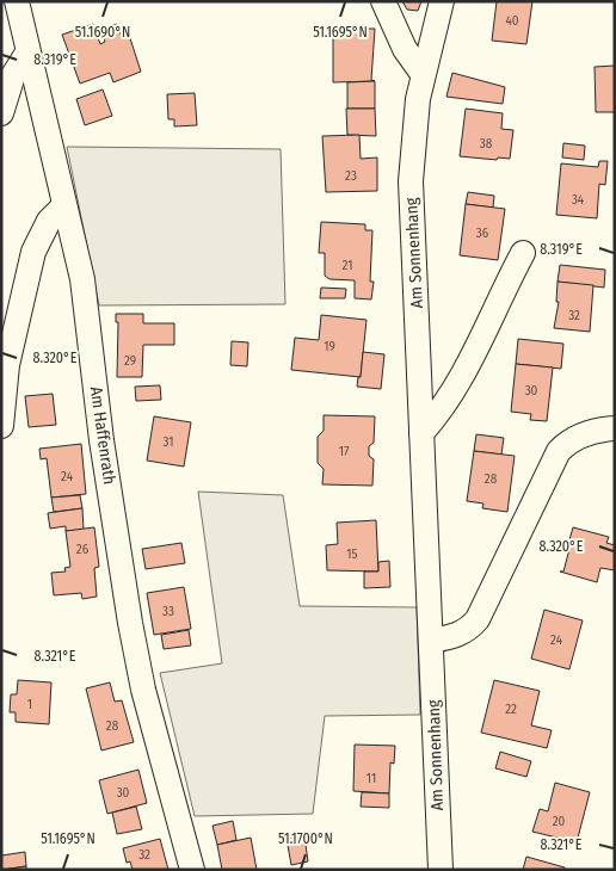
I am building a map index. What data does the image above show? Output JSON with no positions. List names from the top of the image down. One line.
{"streets":{"street":["Am Sonnenhang","Am Haffenrath"]},"house_numbers":["40","38","23","34","36","21","32","19","29","30","31","17","24","28","26","15","33","24","1","22","28","11","30","20","32"],"coordinates":["51.1690°N","51.1695°N","8.319°E","8.320°E","8.321°E","51.1700°N"]}
